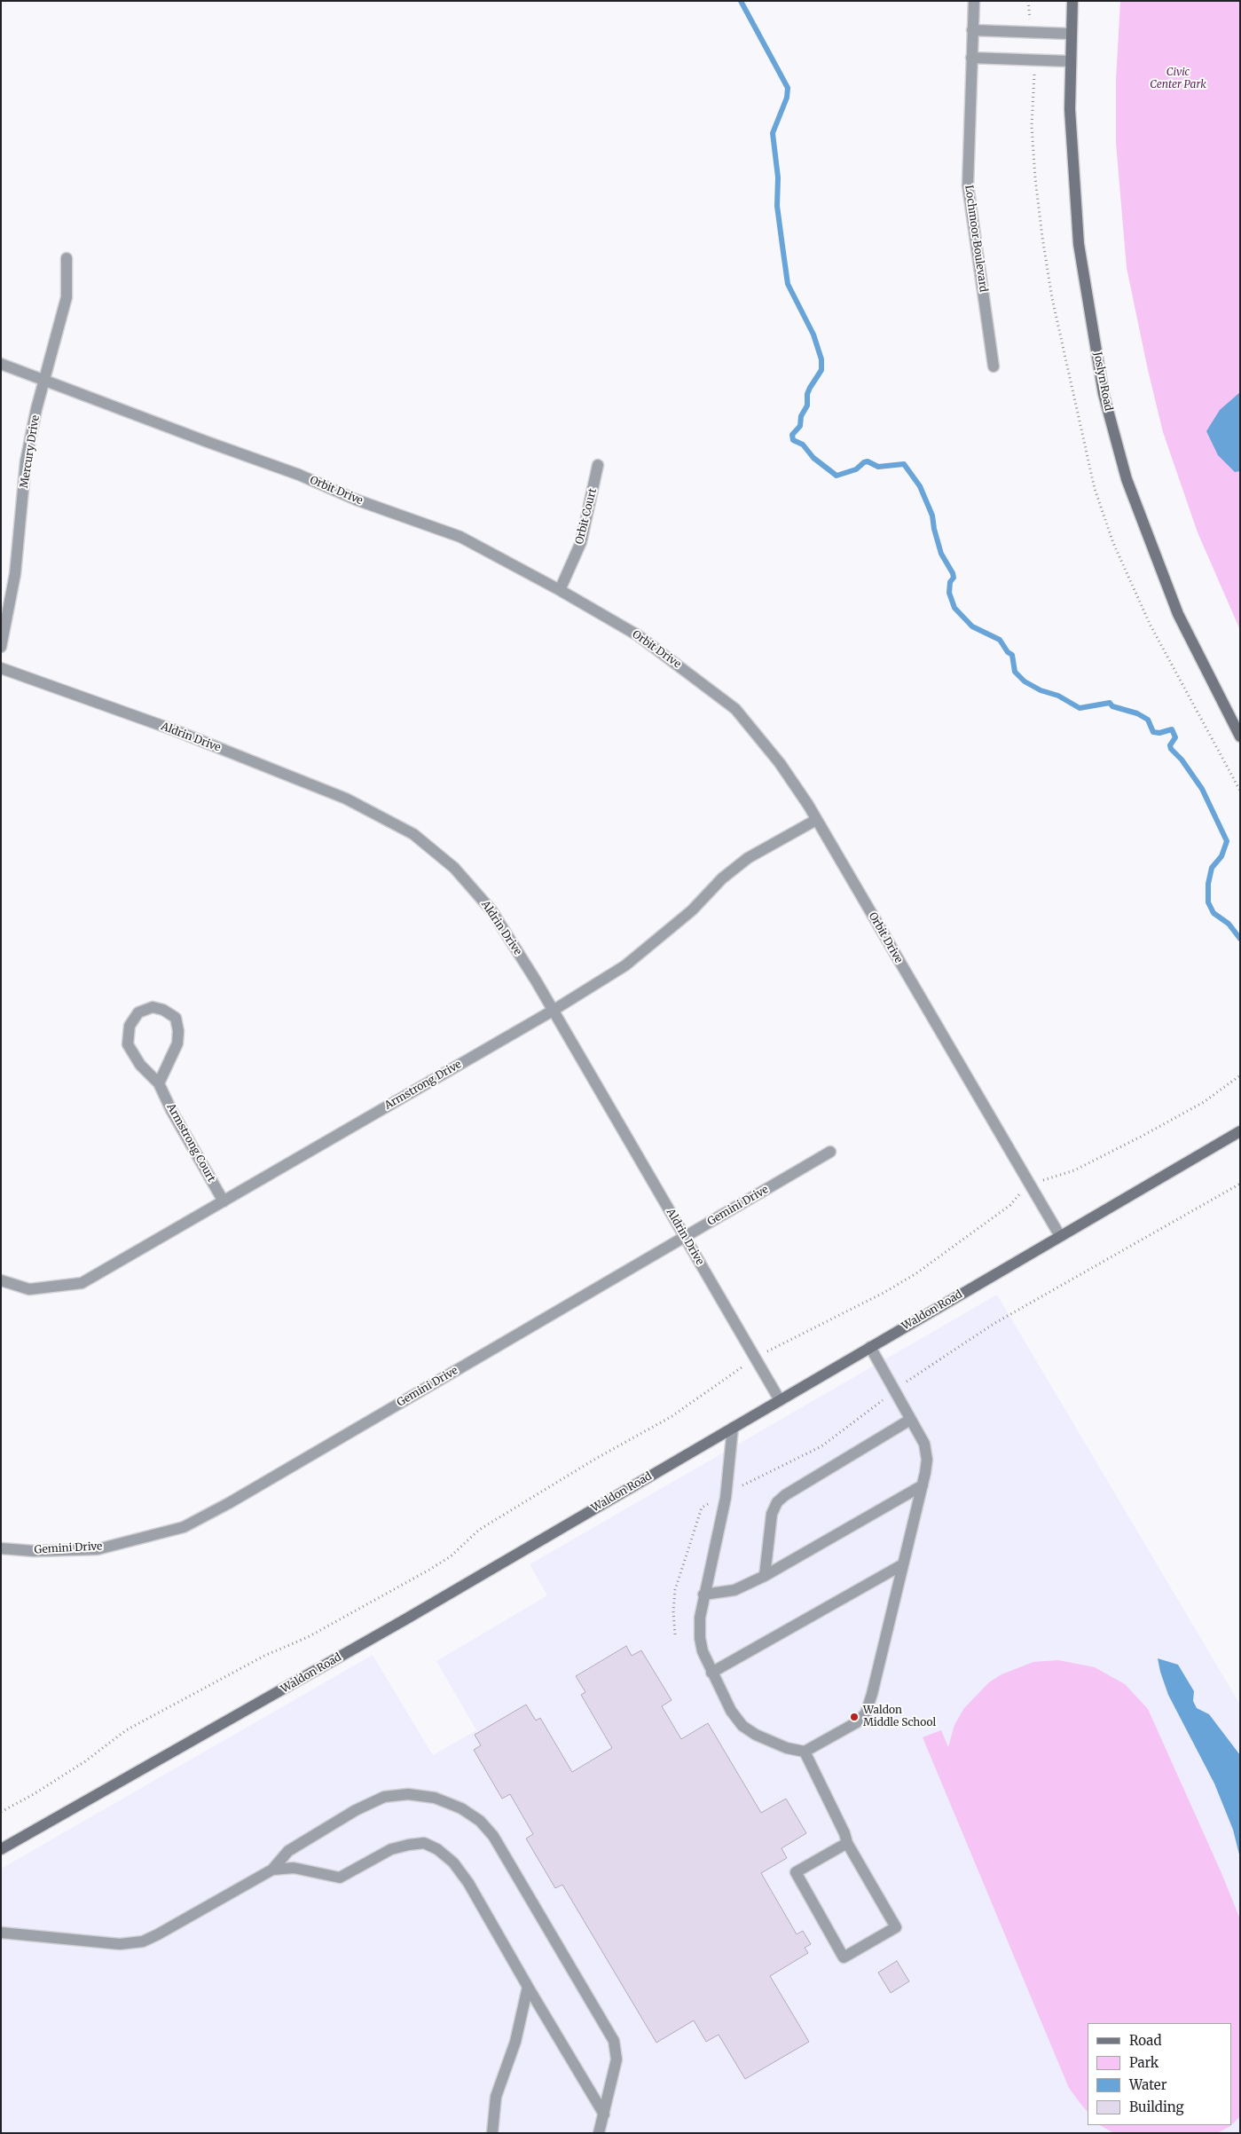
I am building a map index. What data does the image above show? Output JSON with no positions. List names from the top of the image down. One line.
{"streets":{"street":["Lochmoor Boulevard","Joslyn Road","Mercury Drive","Orbit Drive","Orbit Court","Aldrin Drive","Armstrong Drive","Armstrong Court","Gemini Drive","Waldon Road"]},"crossings":[["Mercury Drive","Orbit Drive"],["Orbit Drive","Orbit Court"],["Orbit Drive","Armstrong Drive"],["Orbit Drive","Waldon Road"],["Aldrin Drive","Armstrong Drive"],["Aldrin Drive","Gemini Drive"],["Aldrin Drive","Waldon Road"],["Armstrong Drive","Armstrong Court"]],"parks":["Civic Center Park"],"places":["Waldon Middle School"],"legend":["Road","Park","Water","Building"]}
